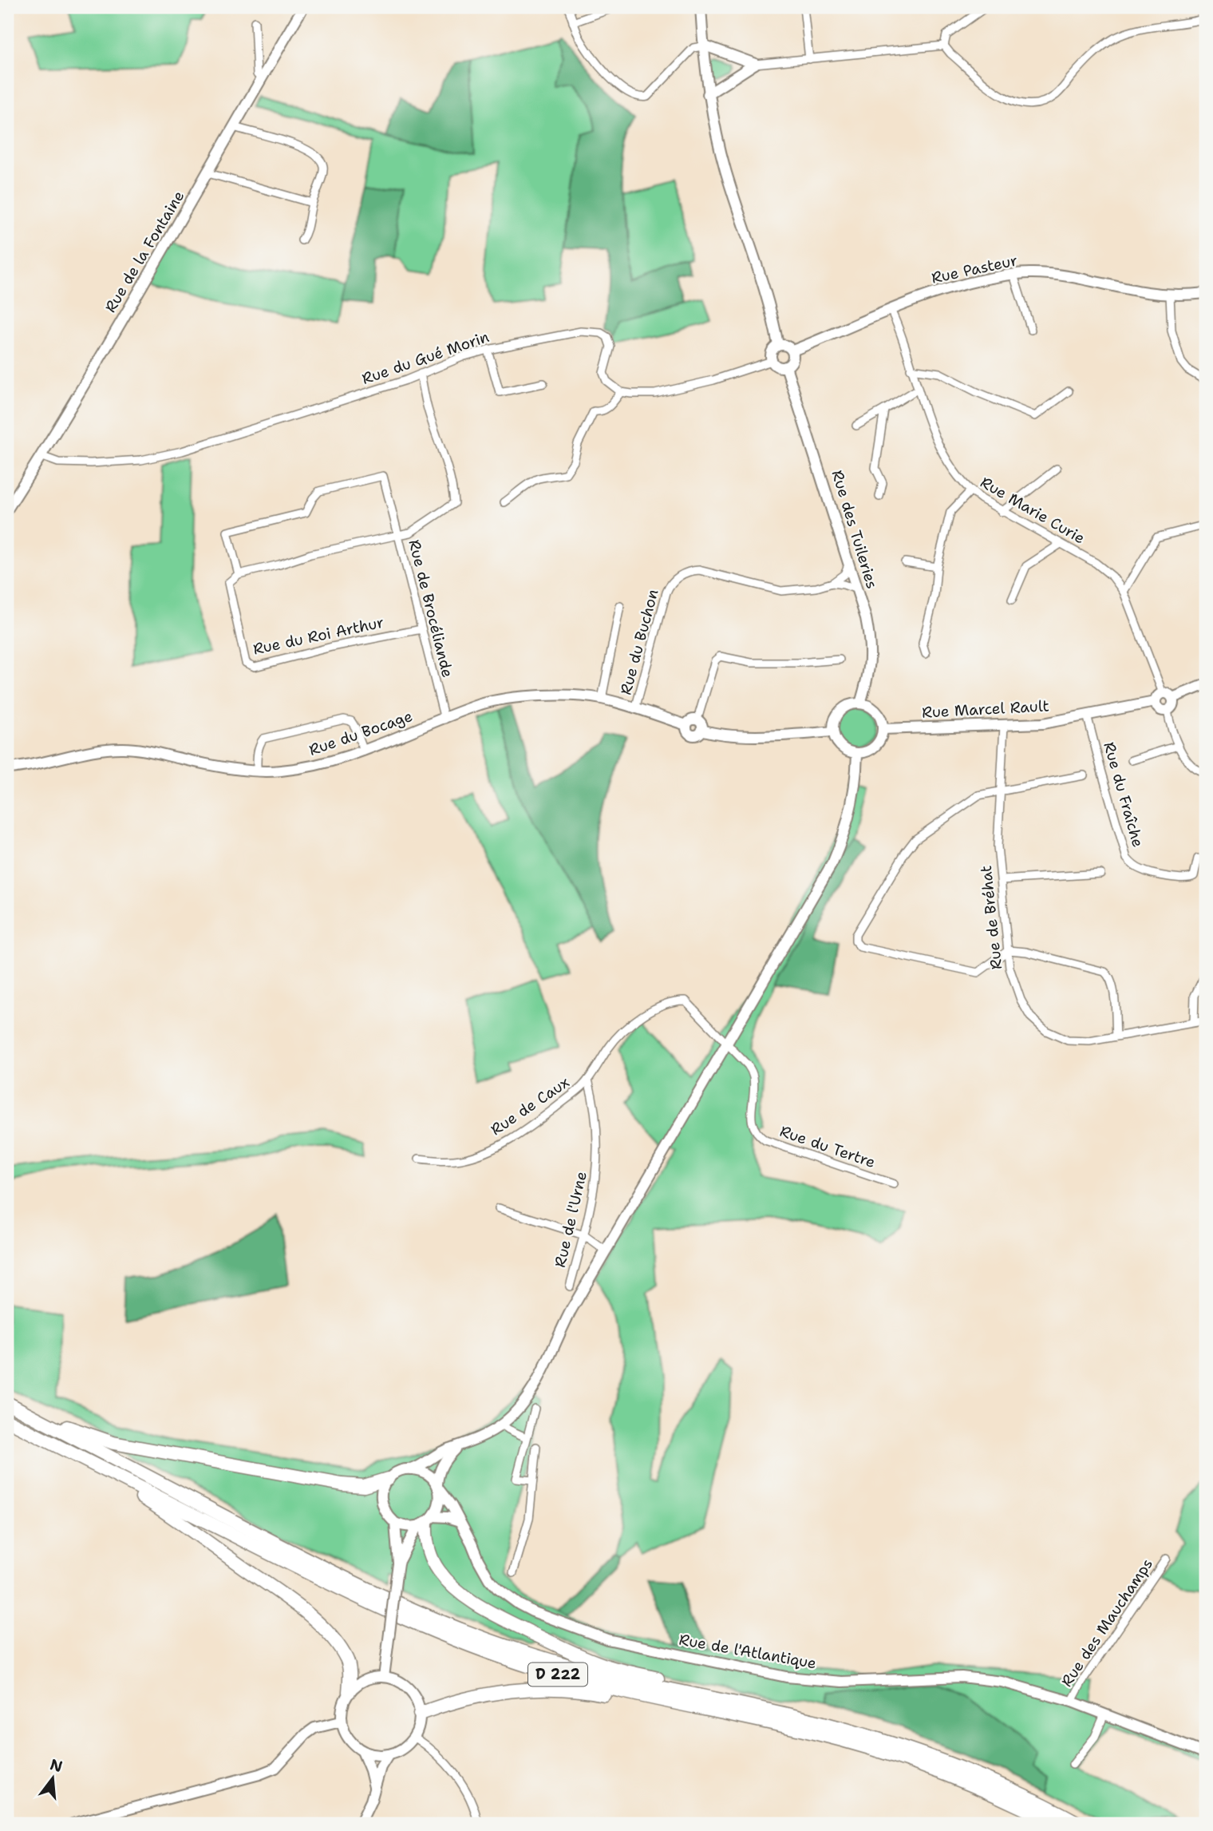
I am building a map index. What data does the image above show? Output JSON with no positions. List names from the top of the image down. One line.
{"streets":{"highway":["D 222"],"street":["Rue de la Fontaine","Rue Pasteur","Rue du Gué Morin","Rue Marie Curie","Rue des Tuileries","Rue de Brocéliande","Rue du Roi Arthur","Rue du Buchon","Rue Marcel Rault","Rue du Bocage","Rue du Fraîche","Rue de Bréhat","Rue de Caux","Rue du Tertre","Rue de l'Urne","Rue des Mauchamps","Rue de l'Atlantique"]},"crossings":[["Rue de la Fontaine","Rue du Gué Morin"],["Rue Pasteur","Rue Marie Curie"],["Rue Pasteur","Rue des Tuileries"],["Rue du Gué Morin","Rue de Brocéliande"],["Rue Marie Curie","Rue Marcel Rault"],["Rue des Tuileries","Rue du Buchon"],["Rue des Tuileries","Rue Marcel Rault"],["Rue de Brocéliande","Rue du Roi Arthur"],["Rue de Brocéliande","Rue du Bocage"],["Rue du Buchon","Rue du Bocage"],["Rue Marcel Rault","Rue du Fraîche"],["Rue Marcel Rault","Rue de Bréhat"],["Rue de Caux","Rue de l'Urne"],["Rue des Mauchamps","Rue de l'Atlantique"]],"north":"top"}
